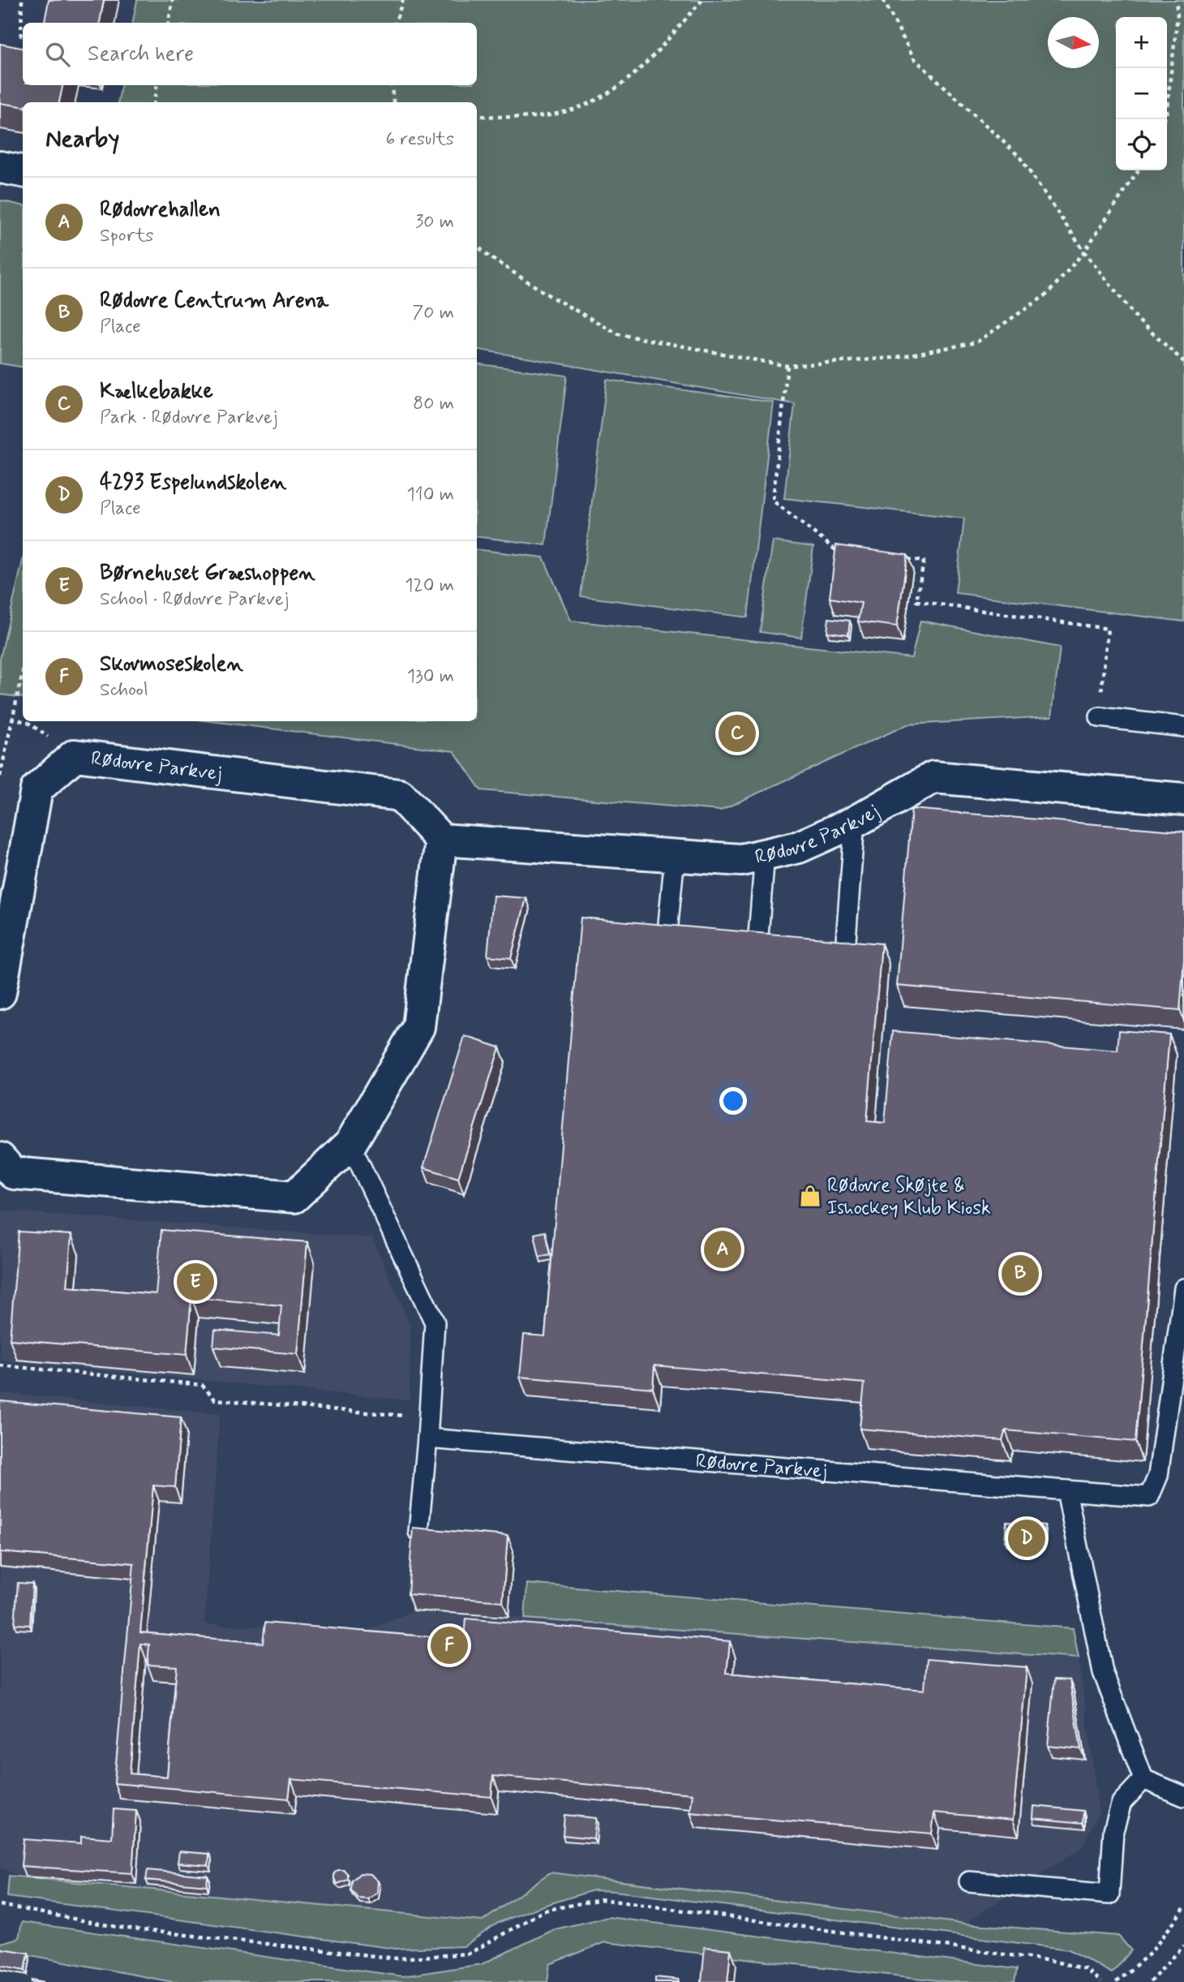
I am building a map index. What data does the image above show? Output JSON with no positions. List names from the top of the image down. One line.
{"streets":{"street":["Rødovre Parkvej"]},"places":{"shop":["Rødovre Skøjte & Ishockey Klub Kiosk"]},"north":"right","page":{"map_buttons":["+","−"],"search":"Search here","heading":["Nearby","6 results"],"list":[{"mark":"A","name":"Rødovrehallen","note":"Sports","value":"30 m"},{"mark":"B","name":"Rødovre Centrum Arena","note":"Place","value":"70 m"},{"mark":"C","name":"Kælkebakke","note":"Park · Rødovre Parkvej","value":"80 m"},{"mark":"D","name":"4293 Espelundskolen","note":"Place","value":"110 m"},{"mark":"E","name":"Børnehuset Græshoppen","note":"School · Rødovre Parkvej","value":"120 m"},{"mark":"F","name":"Skovmoseskolen","note":"School","value":"130 m"}],"pins":["C","A","B","E","D","F"]}}
